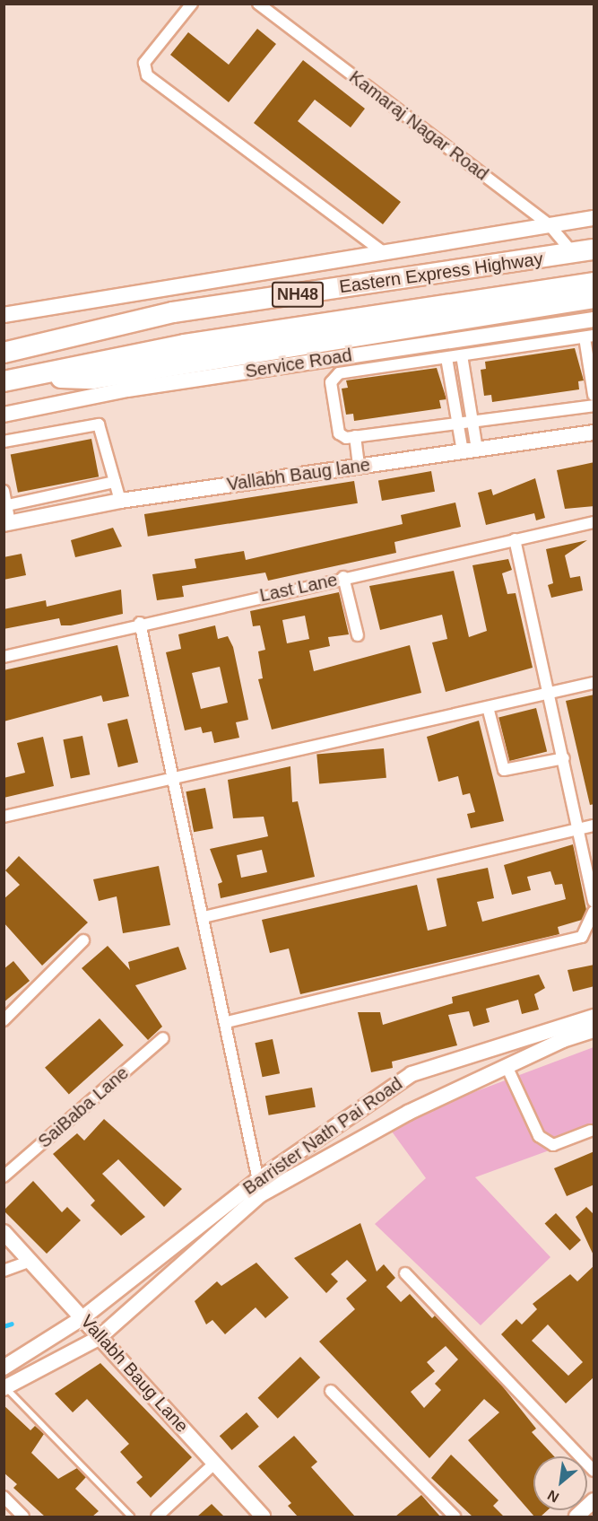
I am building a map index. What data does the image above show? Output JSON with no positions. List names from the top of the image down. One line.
{"streets":{"highway":["Eastern Express Highway","NH48"],"street":["Kamaraj Nagar Road","Service Road","Vallabh Baug lane","Last Lane","SaiBaba Lane","Barrister Nath Pai Road","Vallabh Baug Lane"]},"crossings":[["Kamaraj Nagar Road","Eastern Express Highway"],["Barrister Nath Pai Road","Vallabh Baug Lane"]],"north":"bottom left"}
